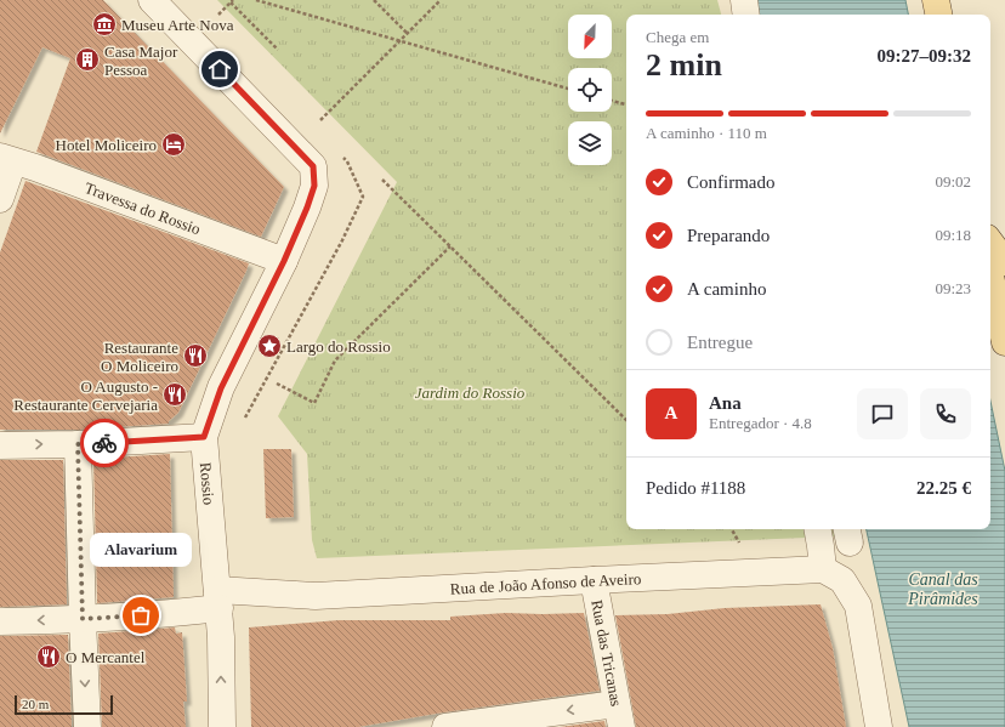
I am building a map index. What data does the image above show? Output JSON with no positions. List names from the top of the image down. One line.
{"streets":{"street":["Travessa do Rossio","Rossio","Rua de João Afonso de Aveiro","Rua das Tricanas"]},"crossings":[["Travessa do Rossio","Rossio"],["Rossio","Rua de João Afonso de Aveiro"],["Rua de João Afonso de Aveiro","Rua das Tricanas"]],"water":["Canal das Pirâmides"],"parks":["Jardim do Rossio"],"places":{"museum":["Museu Arte Nova"],"building":["Casa Major Pessoa"],"hotel":["Hotel Moliceiro"],"place":["Largo do Rossio"],"restaurant":["Restaurante O Moliceiro","O Augusto - Restaurante Cervejaria","O Mercantel"],"other":["Alavarium"]},"scale_bar":"20 m","north":"bottom left","page":{"heading":["2 min","Chega em","09:27–09:32"],"panel":["Ana","Entregador · 4.8","Pedido #1188","22.25 €"],"bar":"A caminho · 110 m","list":[["Confirmado","09:02"],["Preparando","09:18"],["A caminho","09:23"],"Entregue"],"round":"A","bubble":"Alavarium","scale":"20 m"}}
